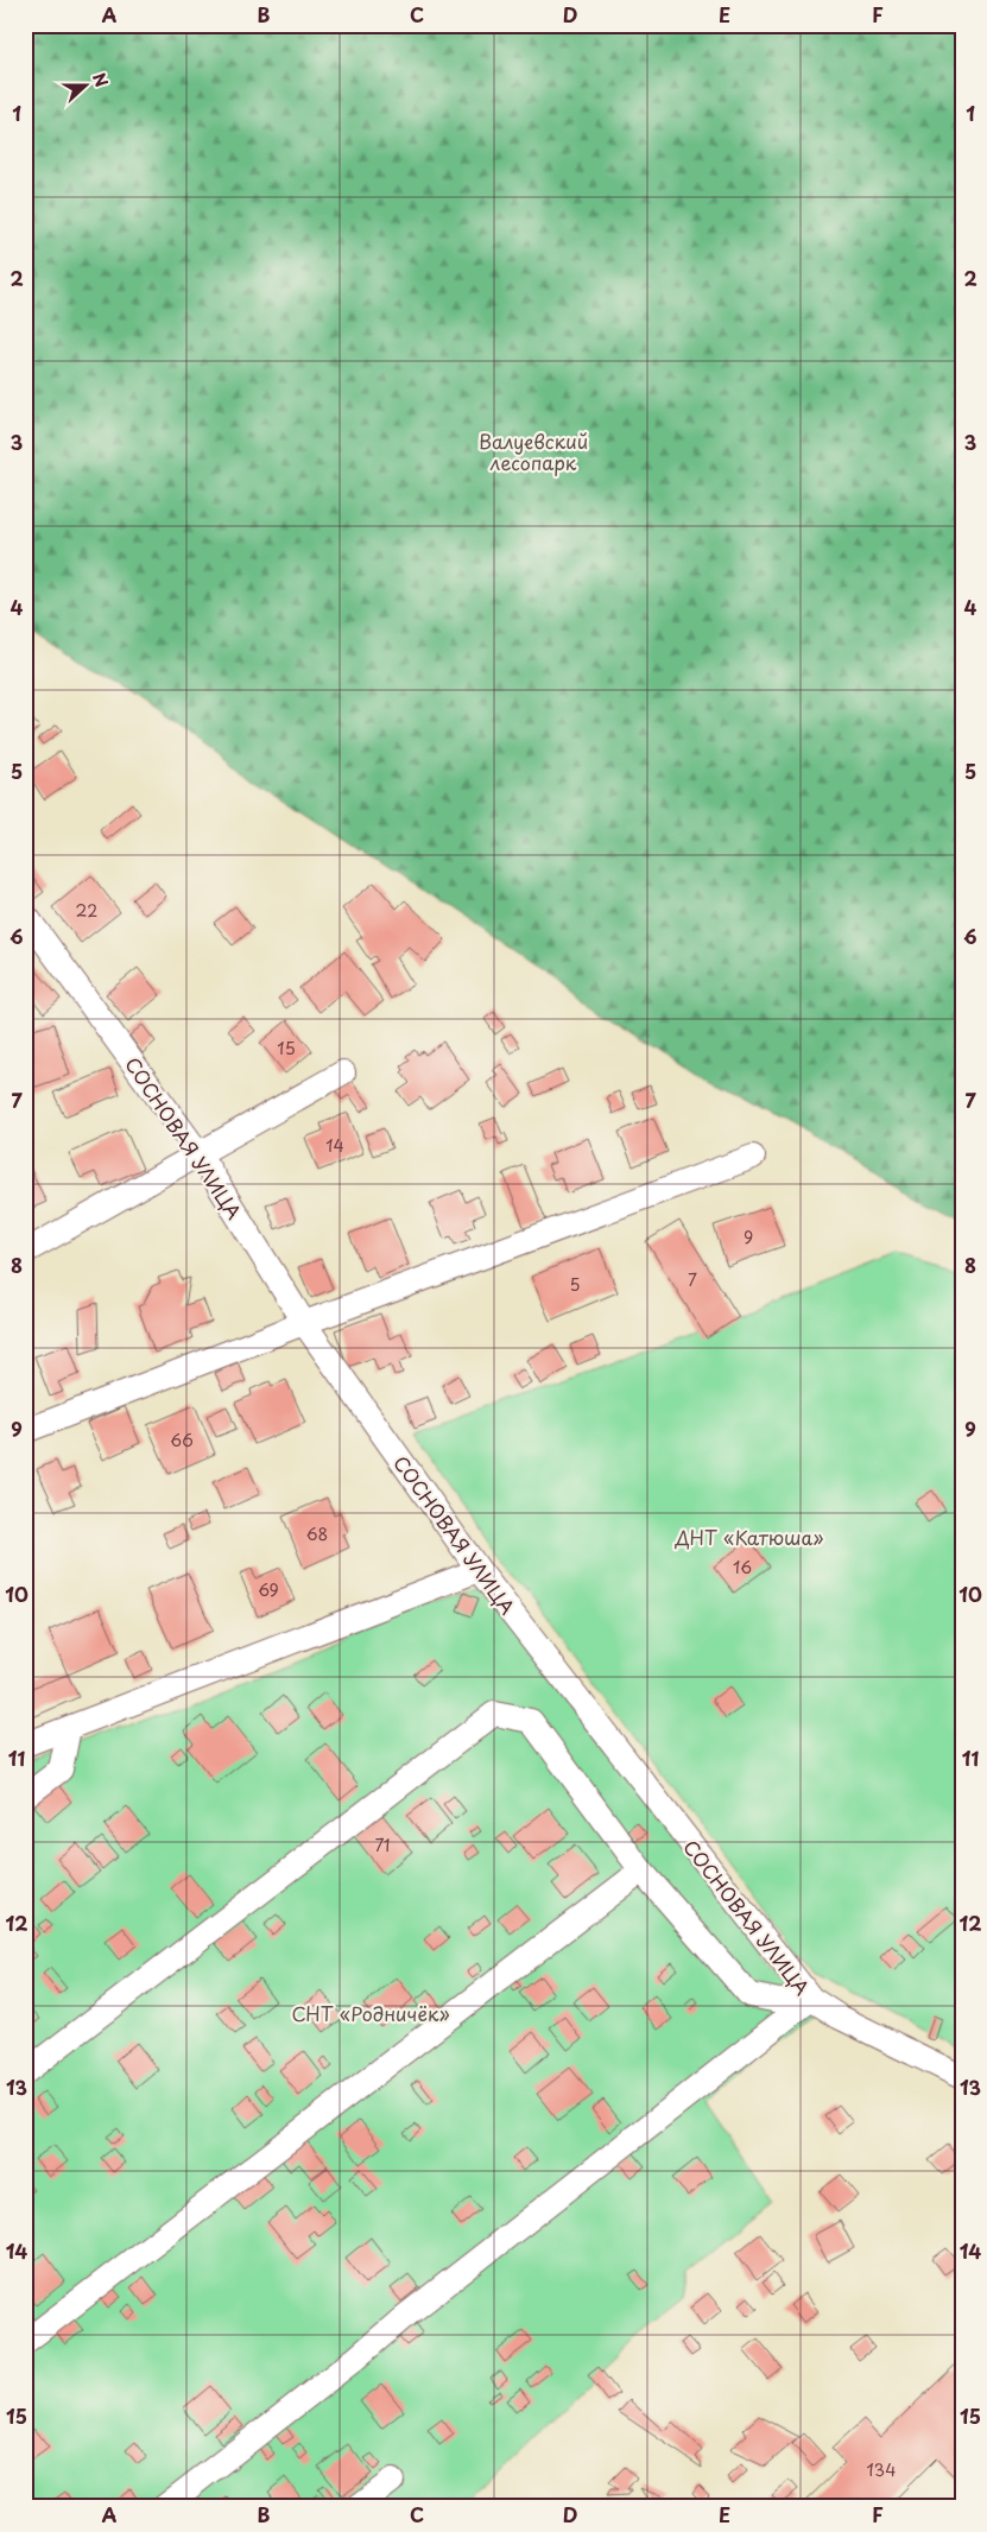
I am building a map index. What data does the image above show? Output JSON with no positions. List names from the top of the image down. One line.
{"streets":{"street":["СОСНОВАЯ УЛИЦА"]},"parks":["Валуевский лесопарк","ДНТ «Катюша»","СНТ «Родничёк»"],"house_numbers":["22","15","14","9","7","5","66","68","16","69","71","134"],"north":"right","grid":{"columns":["A","B","C","D","E","F"],"rows":["1","2","3","4","5","6","7","8","9","10","11","12","13","14","15"]}}
